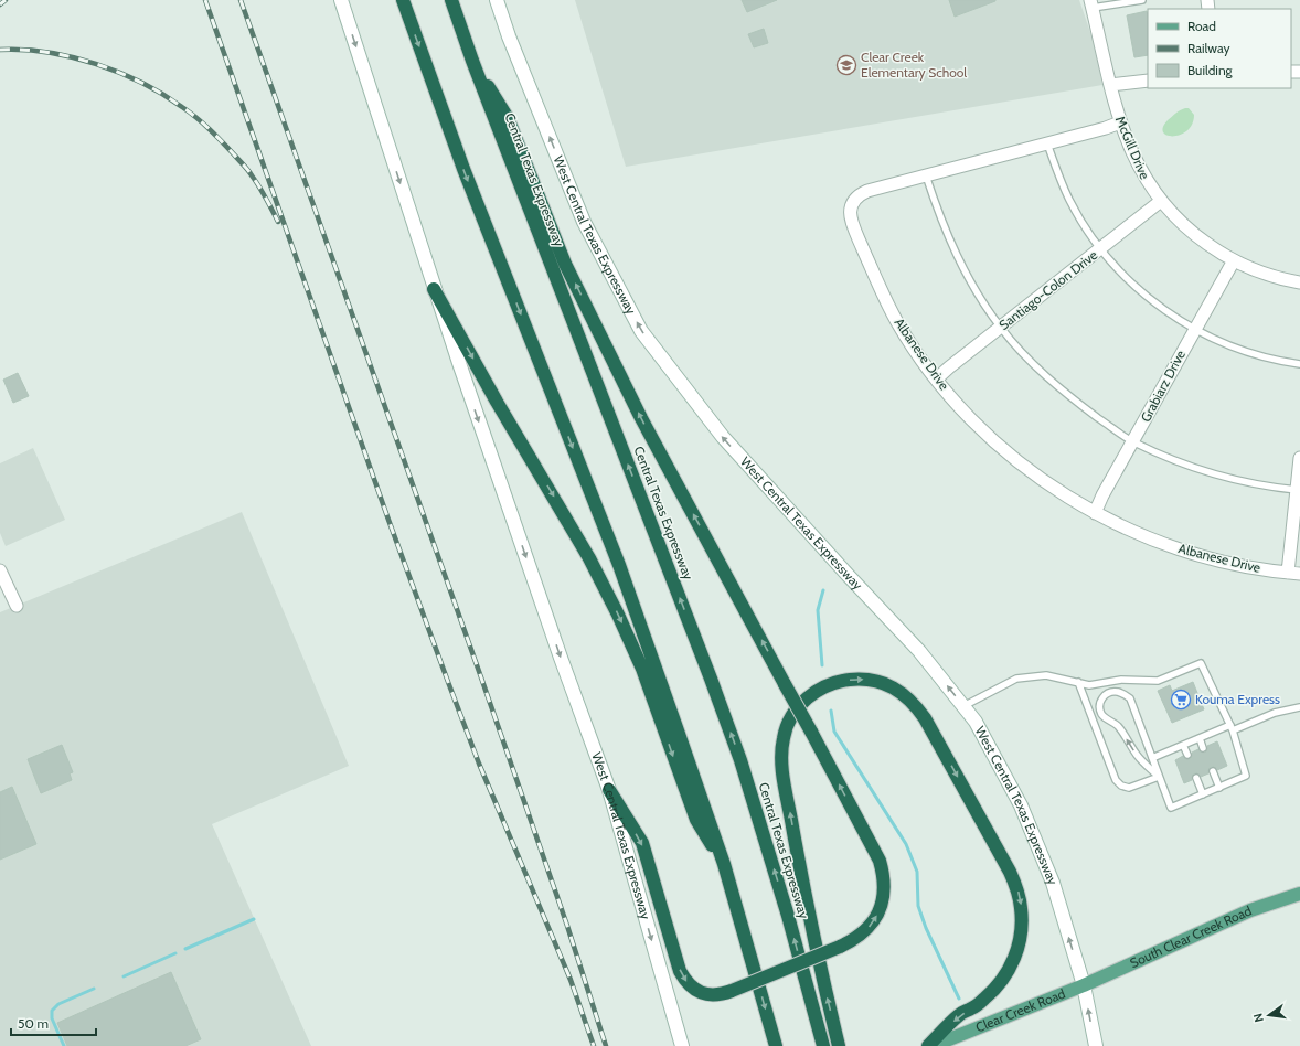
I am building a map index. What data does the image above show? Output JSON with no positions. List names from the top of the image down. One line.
{"streets":{"highway":["Central Texas Expressway"],"main road":["West Central Texas Expressway","South Clear Creek Road","Clear Creek Road"],"street":["McGill Drive","Santiago-Colon Drive","Albanese Drive","Grabiarz Drive"]},"crossings":[["McGill Drive","Santiago-Colon Drive"],["McGill Drive","Albanese Drive"],["McGill Drive","Grabiarz Drive"],["West Central Texas Expressway","South Clear Creek Road"],["West Central Texas Expressway","Clear Creek Road"],["Santiago-Colon Drive","Albanese Drive"],["Albanese Drive","Grabiarz Drive"],["South Clear Creek Road","Clear Creek Road"]],"places":{"school or university":["Clear Creek Elementary School"],"supermarket":["Kouma Express"]},"legend":["Road","Railway","Building"],"scale_bar":"50 m","north":"left"}
